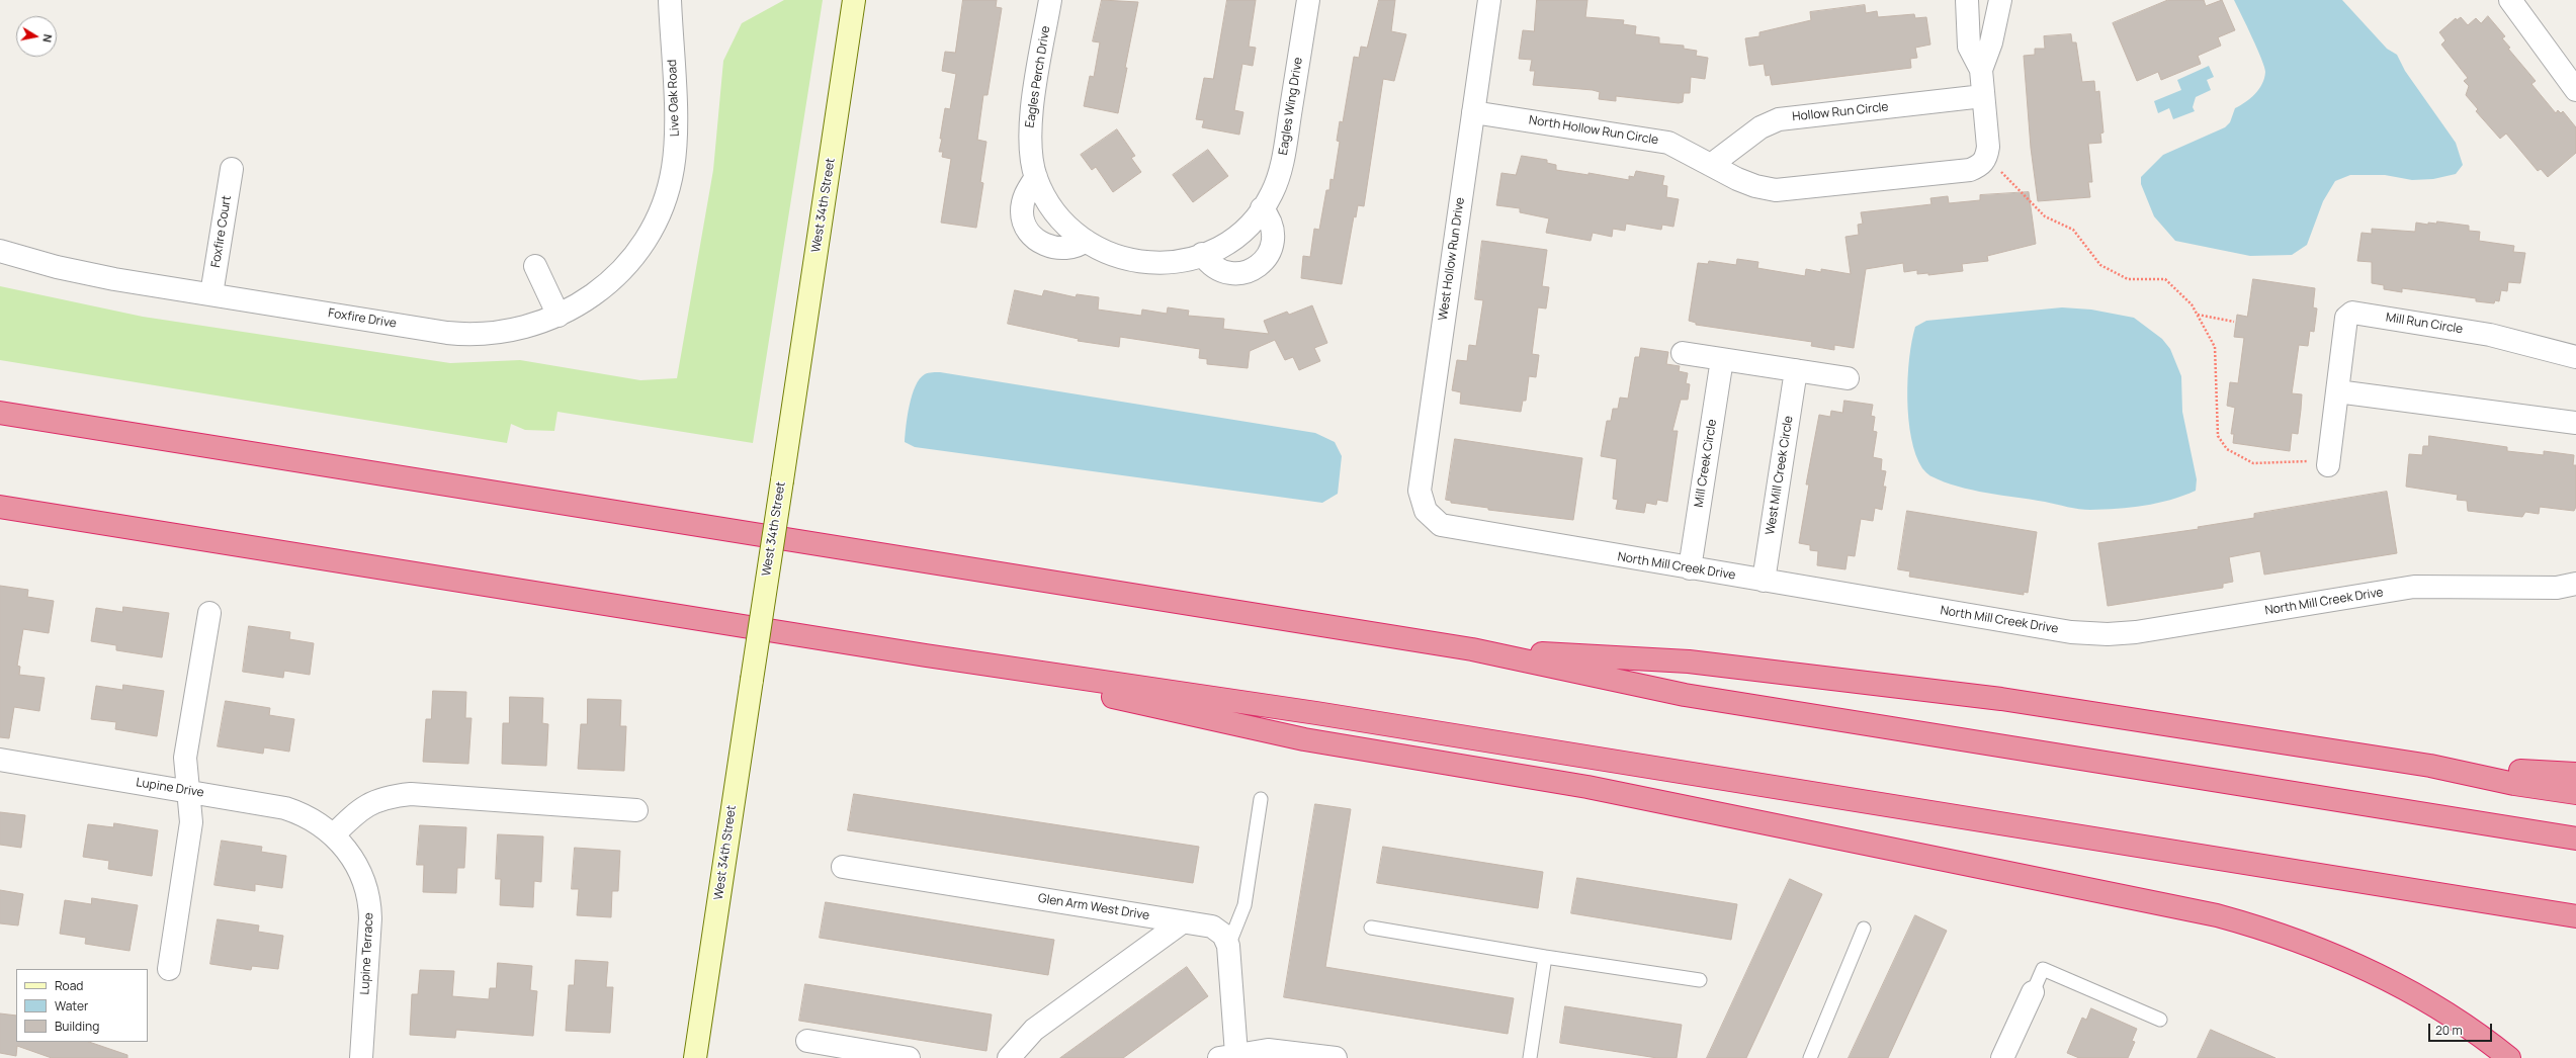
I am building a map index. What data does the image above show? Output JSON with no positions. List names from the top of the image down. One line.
{"streets":{"street":["Eagles Perch Drive","Live Oak Road","Eagles Wing Drive","Hollow Run Circle","North Hollow Run Circle","West 34th Street","Foxfire Court","West Hollow Run Drive","Foxfire Drive","Mill Run Circle","Mill Creek Circle","West Mill Creek Circle","North Mill Creek Drive","Lupine Drive","Glen Arm West Drive","Lupine Terrace"]},"crossings":[["Eagles Perch Drive","Eagles Wing Drive"],["Live Oak Road","Foxfire Drive"],["Hollow Run Circle","North Hollow Run Circle"],["North Hollow Run Circle","West Hollow Run Drive"],["Foxfire Court","Foxfire Drive"],["West Hollow Run Drive","North Mill Creek Drive"],["Mill Creek Circle","North Mill Creek Drive"],["West Mill Creek Circle","North Mill Creek Drive"],["Lupine Drive","Lupine Terrace"]],"legend":["Road","Water","Building"],"scale_bar":"20 m","north":"right"}
